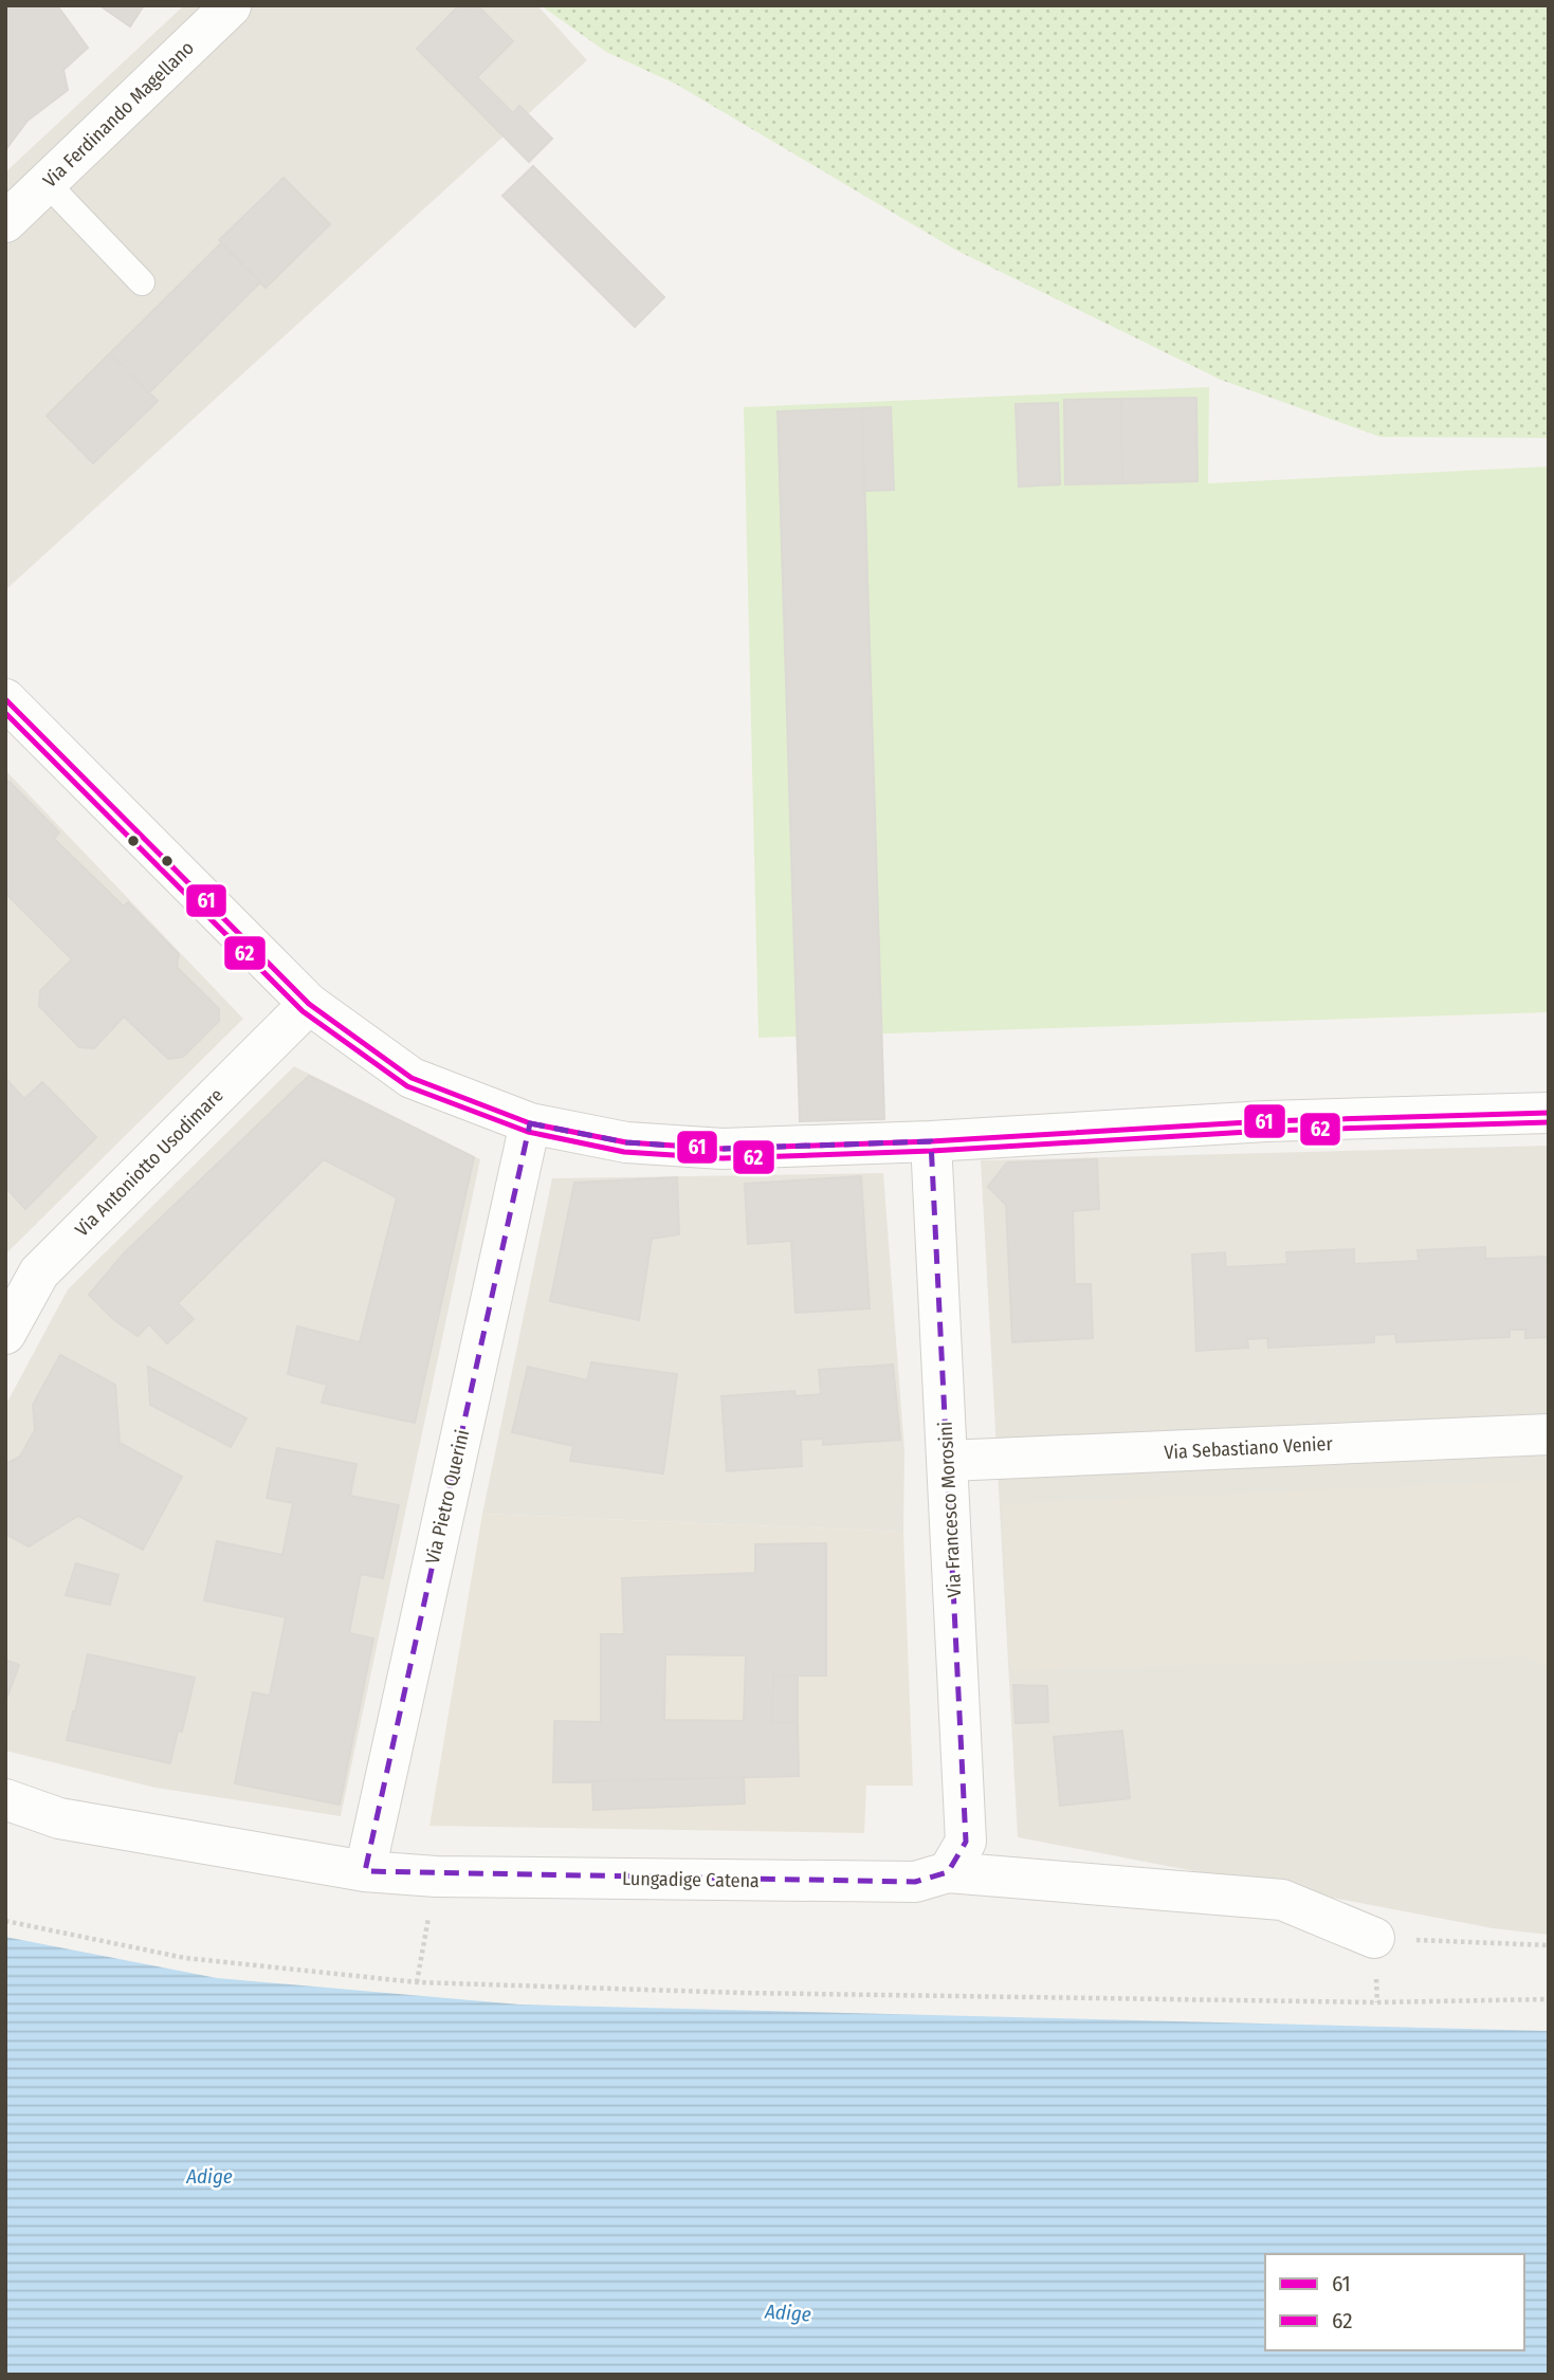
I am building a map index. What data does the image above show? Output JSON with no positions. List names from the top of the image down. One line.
{"streets":{"street":["Via Ferdinando Magellano","Via Antoniotto Usodimare","Via Sebastiano Venier","Via Pietro Querini","Via Francesco Morosini","Lungadige Catena"]},"crossings":[["Via Sebastiano Venier","Via Francesco Morosini"],["Via Pietro Querini","Lungadige Catena"],["Via Francesco Morosini","Lungadige Catena"]],"water":["Adige"],"lines":["transit line 61","transit line 62"],"legend":["61","62"]}
